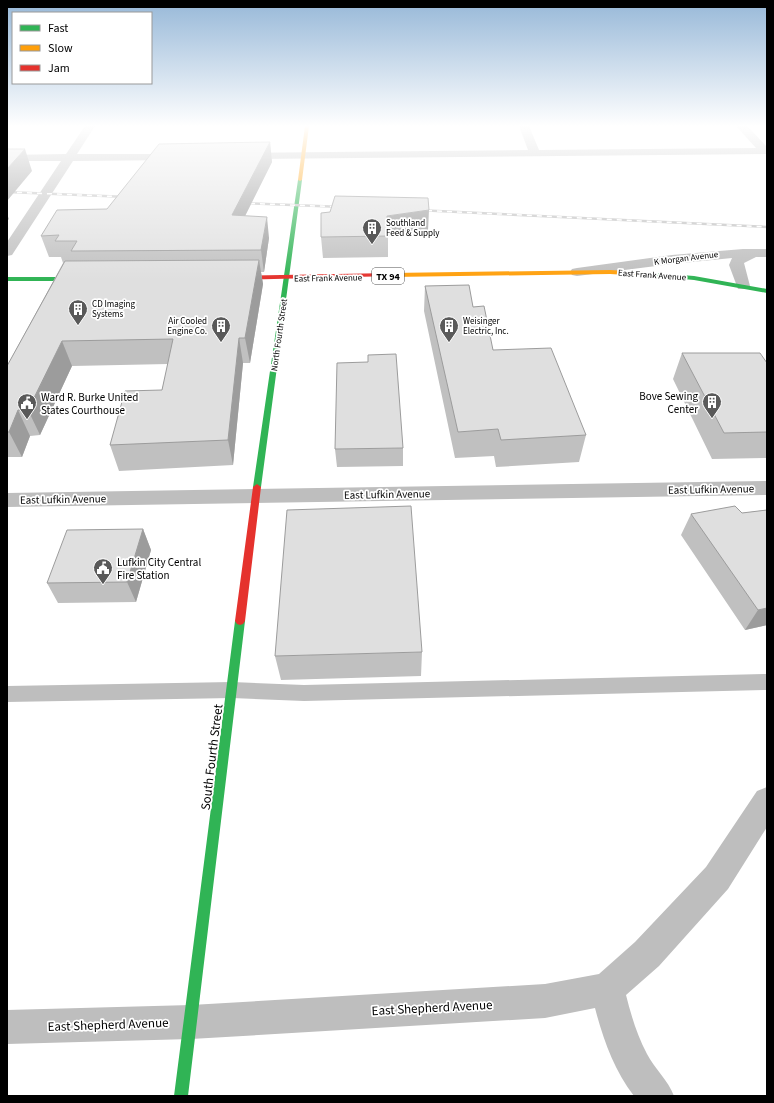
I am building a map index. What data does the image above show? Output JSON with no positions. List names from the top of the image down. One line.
{"streets":{"street":["K Morgan Avenue","East Frank Avenue","TX 94","North Fourth Street","East Lufkin Avenue","South Fourth Street","East Shepherd Avenue"]},"crossings":[["K Morgan Avenue","East Frank Avenue"],["East Frank Avenue","North Fourth Street"],["North Fourth Street","East Lufkin Avenue"],["North Fourth Street","South Fourth Street"],["East Lufkin Avenue","South Fourth Street"],["South Fourth Street","East Shepherd Avenue"]],"places":{"building":["Southland Feed & Supply","CD Imaging Systems","Air Cooled Engine Co.","Weisinger Electric, Inc.","Bove Sewing Center"],"public building":["Ward R. Burke United States Courthouse","Lufkin City Central Fire Station"]},"legend":["Fast","Slow","Jam"]}
